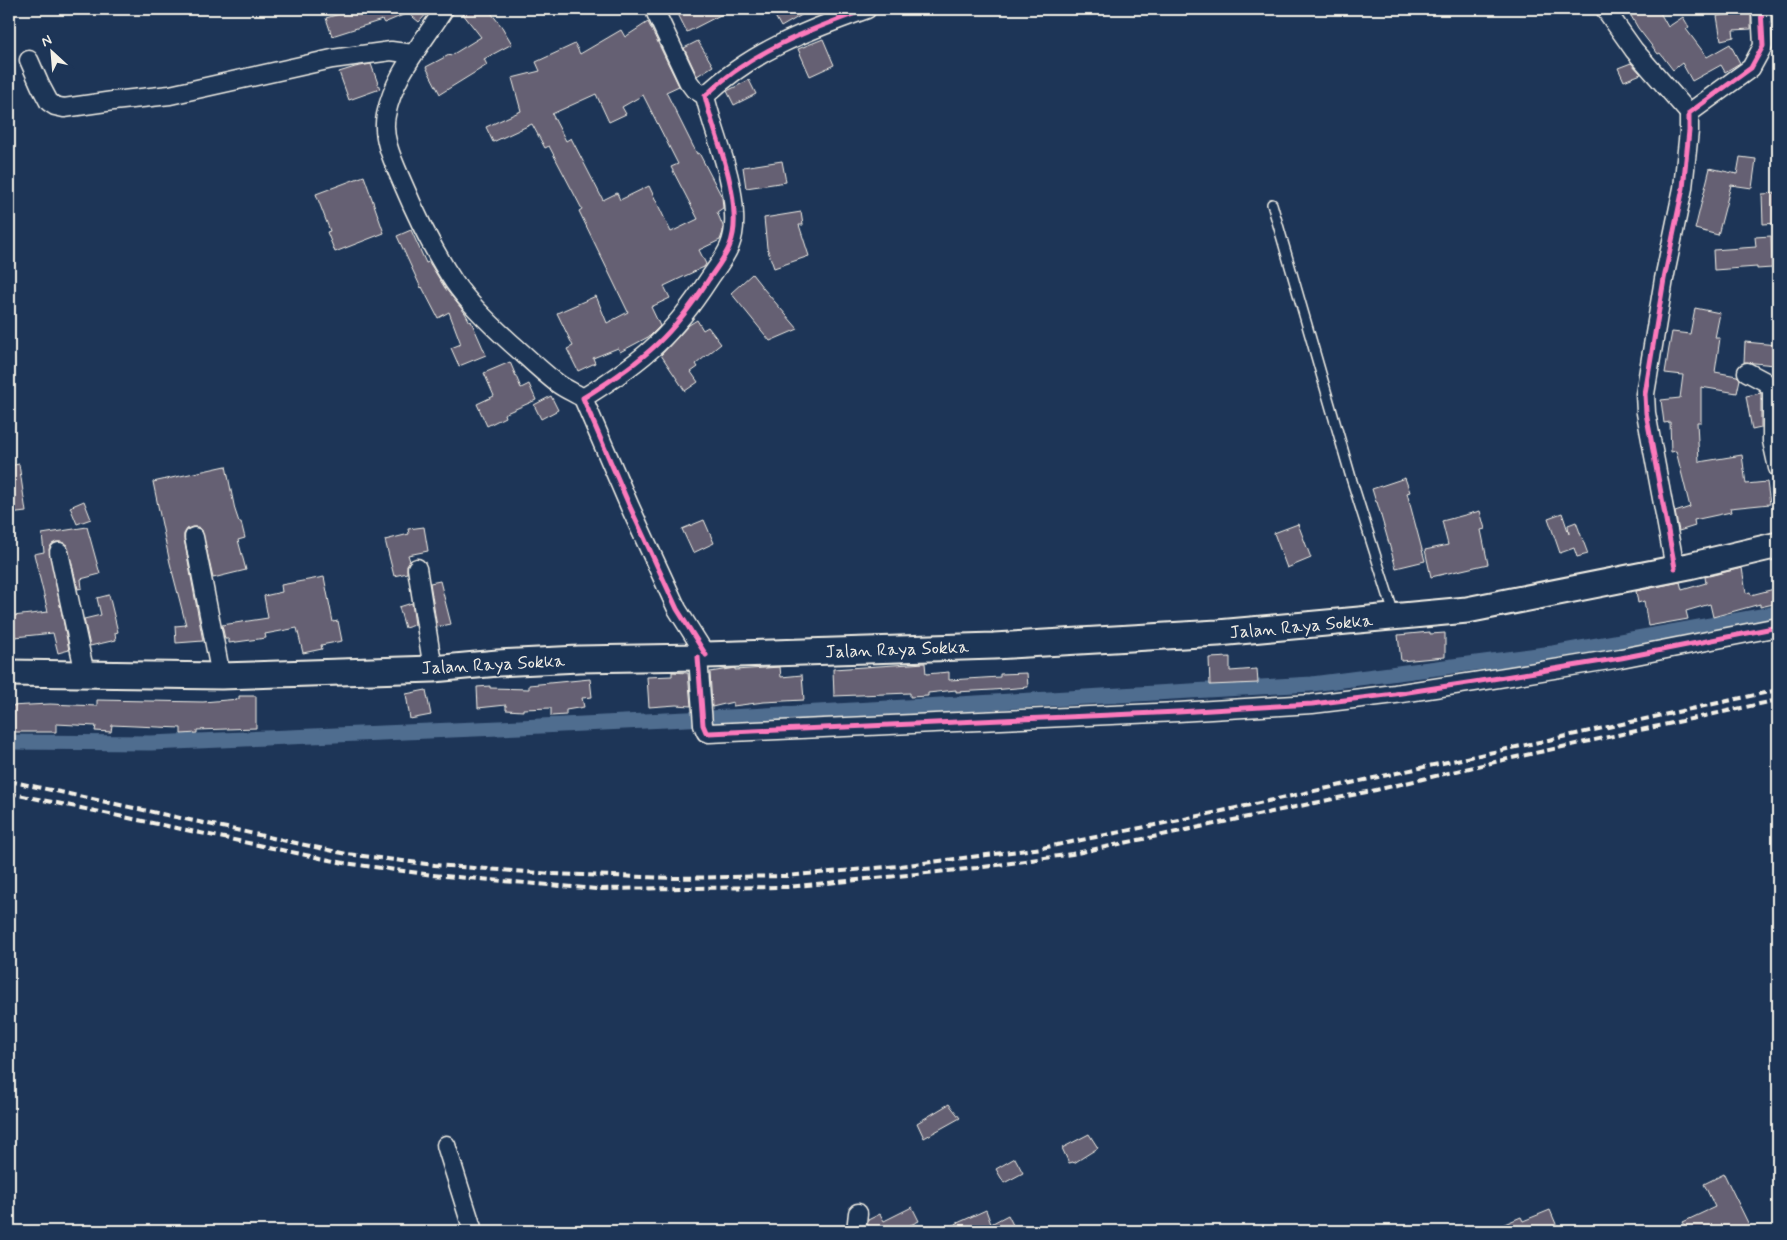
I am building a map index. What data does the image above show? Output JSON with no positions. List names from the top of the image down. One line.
{"streets":{"main road":["Jalan Raya Sokka"]},"north":"top left"}
